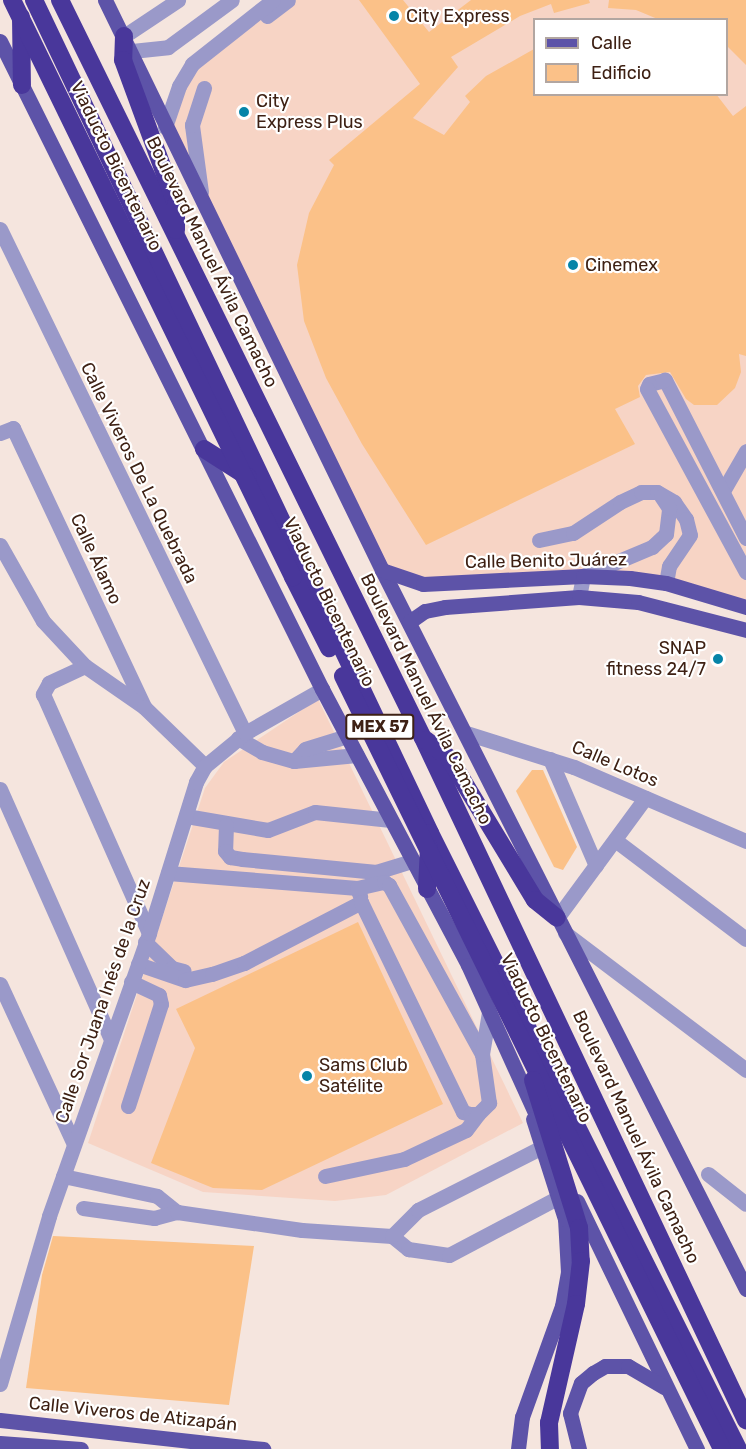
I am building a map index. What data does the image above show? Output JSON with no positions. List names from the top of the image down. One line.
{"streets":{"highway":["Viaducto Bicentenario","Boulevard Manuel Ávila Camacho","MEX 57"],"main road":["Calle Benito Juárez","Calle Viveros de Atizapán"],"street":["Calle Viveros De La Quebrada","Calle Álamo","Calle Lotos","Calle Sor Juana Inés de la Cruz"]},"crossings":[["Boulevard Manuel Ávila Camacho","Calle Benito Juárez"],["Boulevard Manuel Ávila Camacho","Calle Lotos"],["Calle Viveros De La Quebrada","Calle Sor Juana Inés de la Cruz"]],"places":["City Express","City Express Plus","Cinemex","SNAP fitness 24/7","Sams Club Satélite"],"legend":["Calle","Edificio"]}
